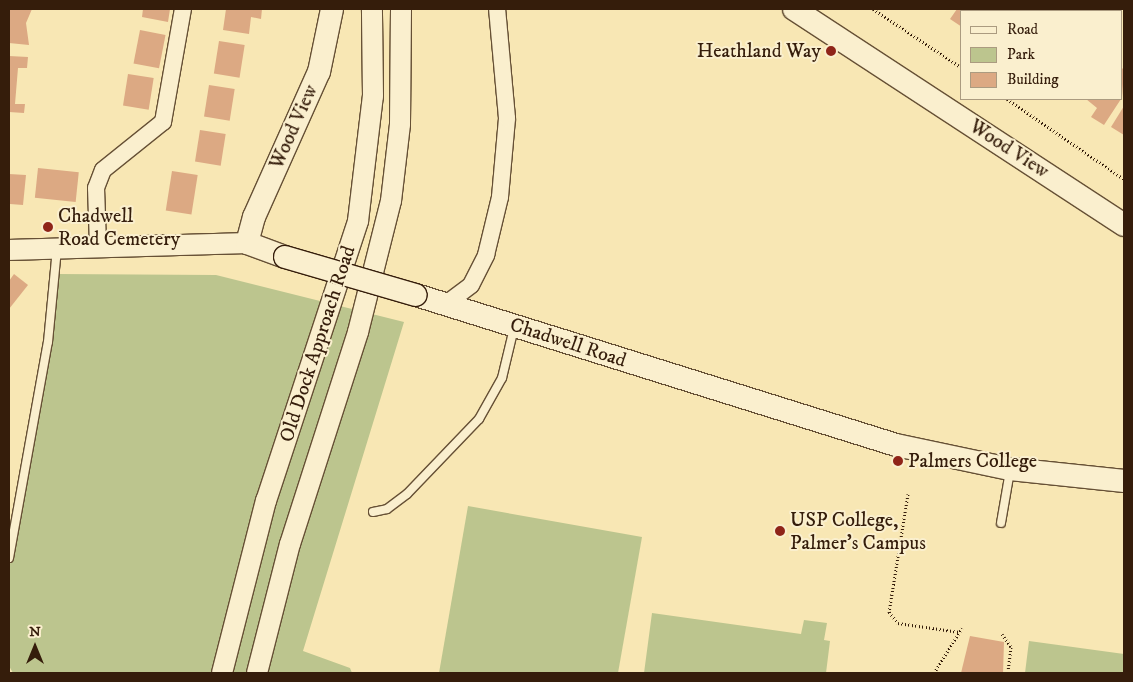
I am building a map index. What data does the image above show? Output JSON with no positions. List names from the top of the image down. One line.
{"streets":{"main road":["Wood View","Chadwell Road"],"street":["Old Dock Approach Road"]},"crossings":[["Wood View","Chadwell Road"]],"places":["Heathland Way","Chadwell Road Cemetery","Palmers College","USP College, Palmer's Campus"],"legend":["Road","Park","Building"],"north":"top"}
